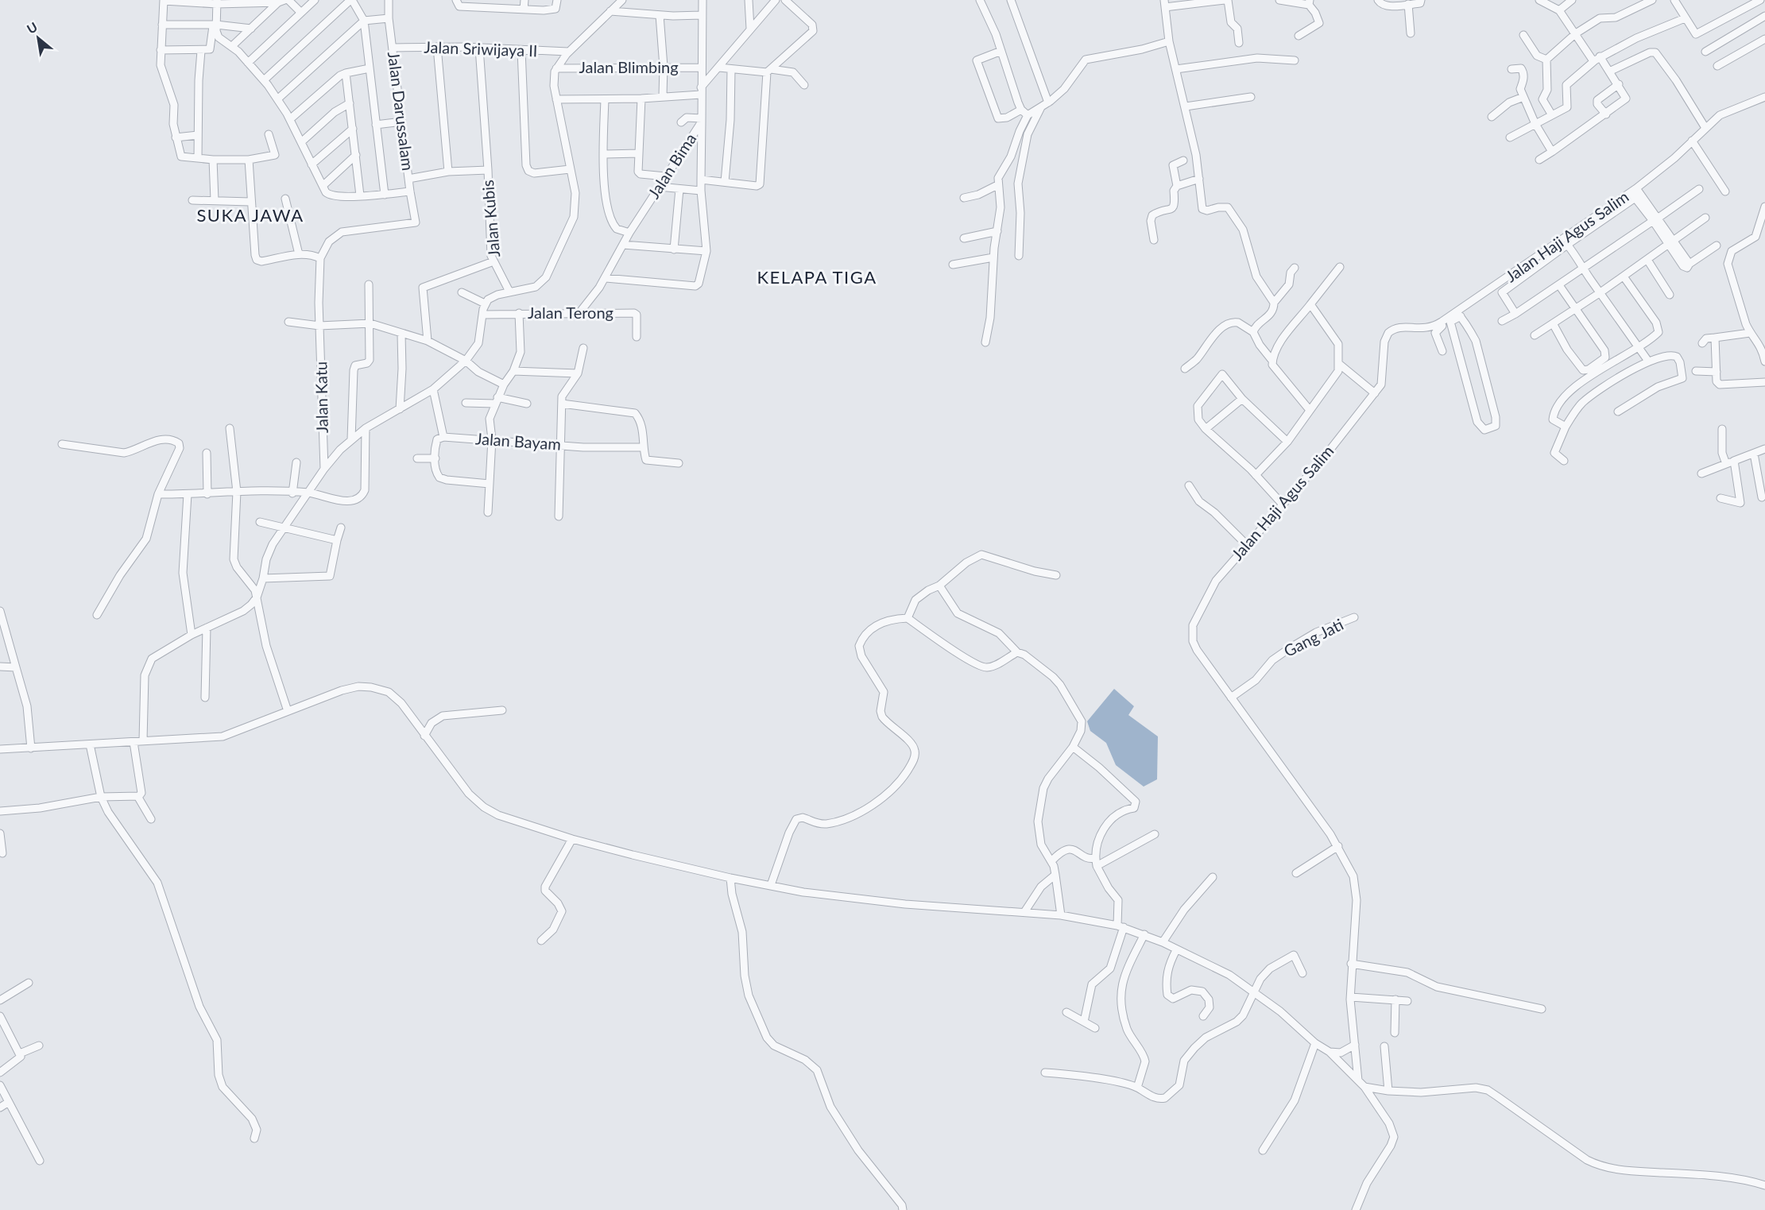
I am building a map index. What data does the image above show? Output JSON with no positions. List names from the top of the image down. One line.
{"streets":{"street":["Jalan Sriwijaya II","Jalan Blimbing","Jalan Darussalam","Jalan Bima","Jalan Kubis","Jalan Haji Agus Salim","Jalan Terong","Jalan Katu","Jalan Bayam","Gang Jati"]},"crossings":[["Jalan Sriwijaya II","Jalan Darussalam"],["Jalan Sriwijaya II","Jalan Kubis"],["Jalan Blimbing","Jalan Bima"],["Jalan Darussalam","Jalan Katu"],["Jalan Bima","Jalan Terong"],["Jalan Haji Agus Salim","Gang Jati"]],"districts":["SUKA JAWA","KELAPA TIGA"],"north":"top left"}
